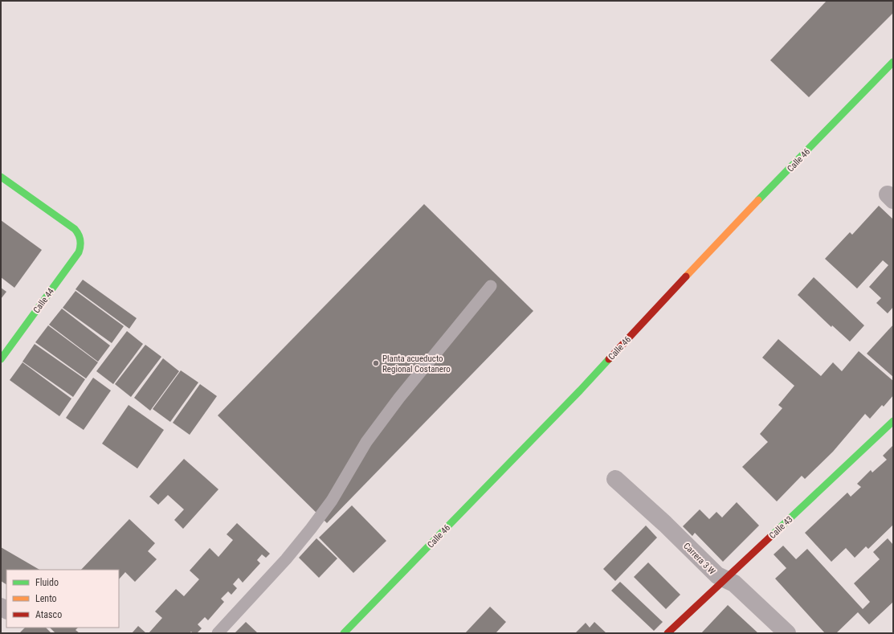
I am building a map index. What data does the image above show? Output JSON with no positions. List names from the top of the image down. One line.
{"streets":{"street":["Calle 46","Calle 44","Calle 43","Carrera 3 W"]},"crossings":[["Calle 43","Carrera 3 W"]],"places":["Planta acueducto Regional Costanero"],"legend":["Fluido","Lento","Atasco"]}
